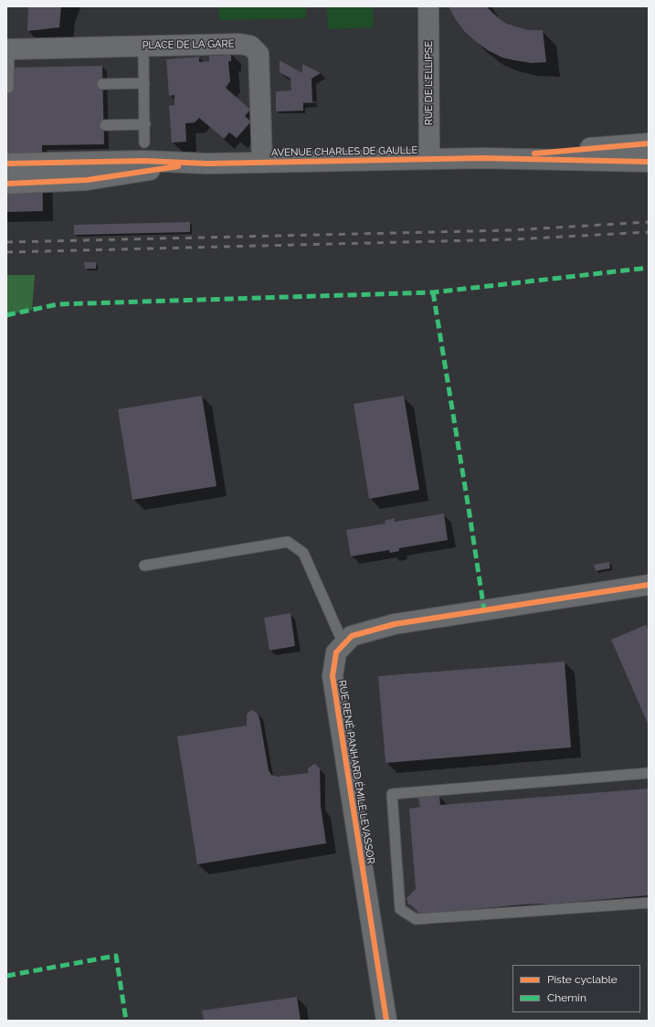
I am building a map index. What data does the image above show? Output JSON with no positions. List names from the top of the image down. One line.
{"streets":{"street":["PLACE DE LA GARE","RUE DE L'ELLIPSE","AVENUE CHARLES DE GAULLE","RUE RENÉ PANHARD ÉMILE LEVASSOR"]},"crossings":[["PLACE DE LA GARE","AVENUE CHARLES DE GAULLE"],["RUE DE L'ELLIPSE","AVENUE CHARLES DE GAULLE"]],"legend":["Piste cyclable","Chemin"]}
